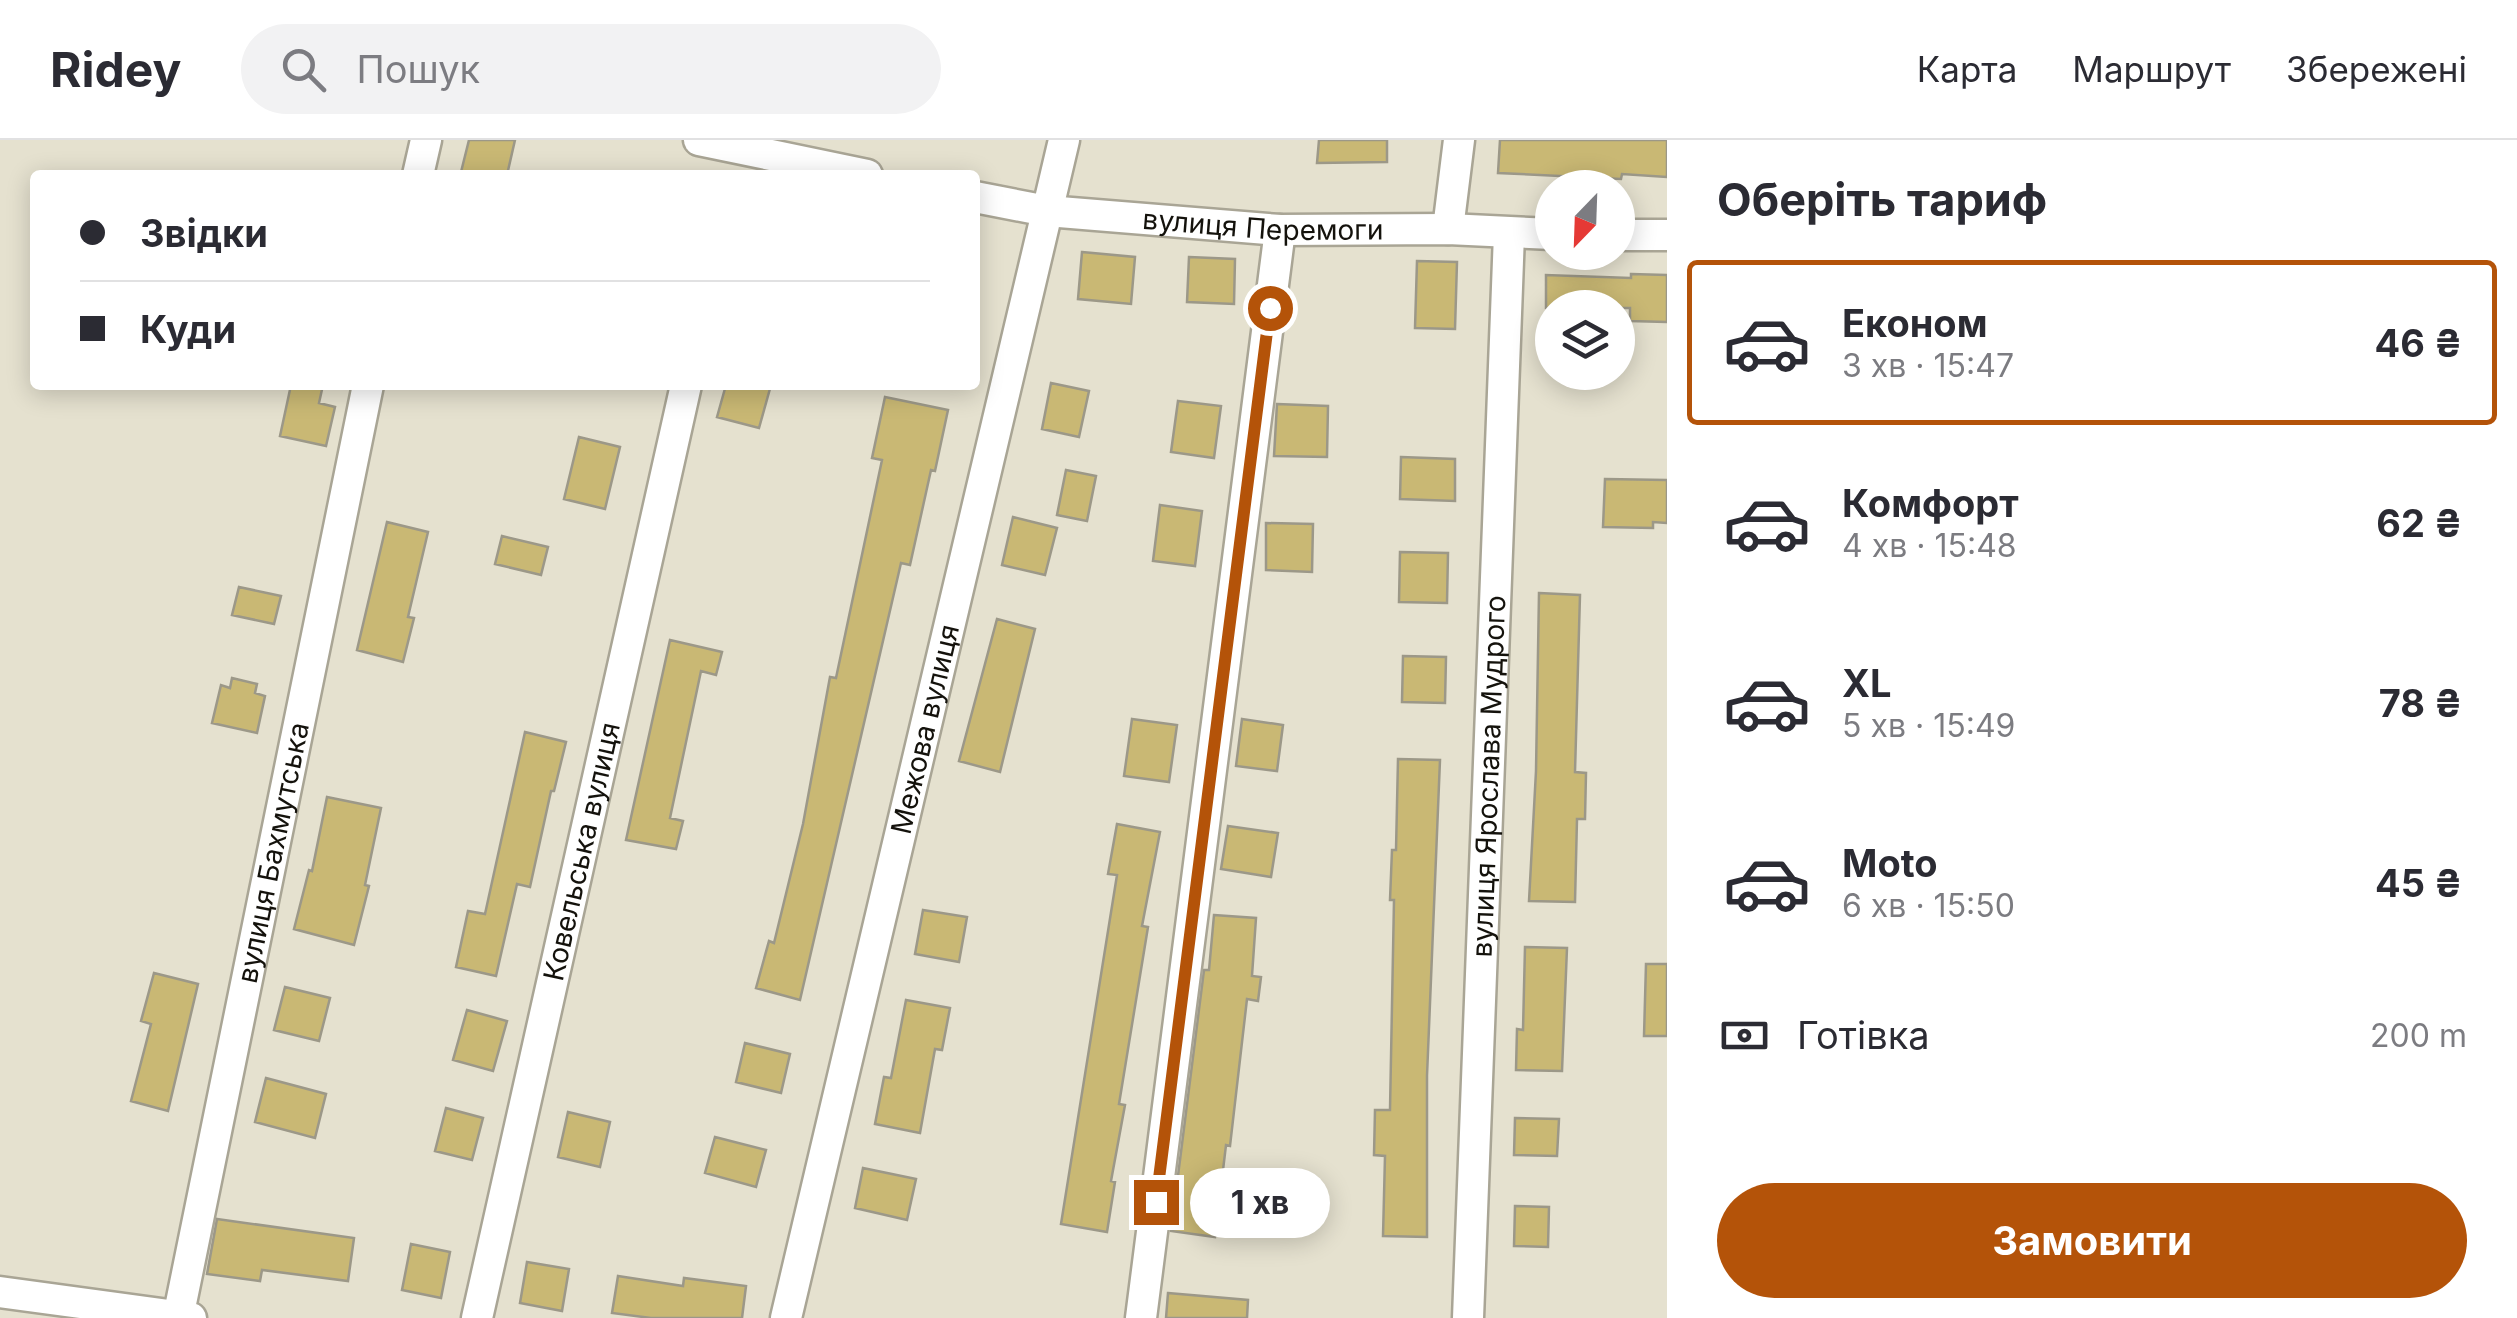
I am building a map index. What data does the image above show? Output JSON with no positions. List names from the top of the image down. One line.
{"streets":{"street":["вулиця Перемоги","Межова вулиця","вулиця Ярослава Мудрого","вулиця Бахмутська","Ковельська вулиця"]},"crossings":[["вулиця Перемоги","Межова вулиця"],["вулиця Перемоги","вулиця Ярослава Мудрого"]],"north":"bottom left","page":{"header":"Ridey","search":"Пошук","nav":["Карта","Маршрут","Збережені"],"heading":"Оберіть тариф","banner":["Звідки","Куди"],"list":[{"name":"Економ","note":"3 хв · 15:47","value":"46 ₴"},{"name":"Комфорт","note":"4 хв · 15:48","value":"62 ₴"},{"name":"XL","note":"5 хв · 15:49","value":"78 ₴"},{"name":"Moto","note":"6 хв · 15:50","value":"45 ₴"}],"pay":["Готівка","200 m"],"buttons":"Замовити","bubble":"1 хв"}}
